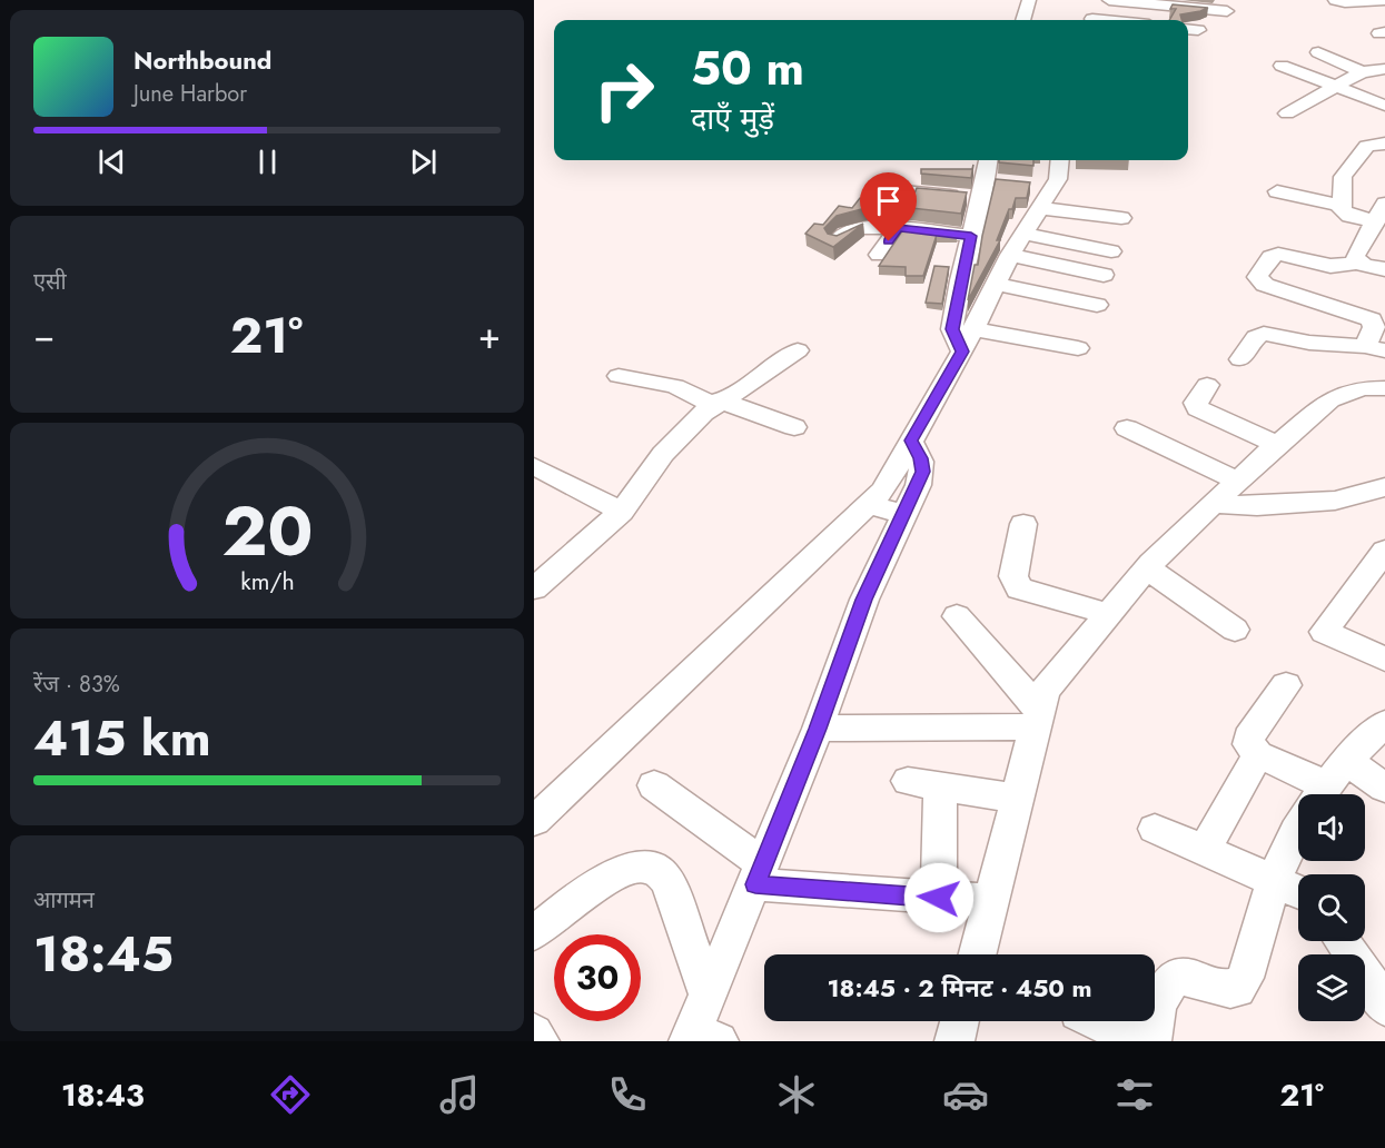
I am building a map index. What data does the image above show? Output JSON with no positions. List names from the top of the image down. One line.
{"page":{"turn":["50 m","दाएँ मुड़ें"],"song":["Northbound","June Harbor"],"tile":["एसी",["रेंज · 83%","415 km"],["आगमन","18:45"]],"heat":["−","21°","+"],"limit":"30","trip":"18:45 · 2 मिनट · 450 m","tabs":["18:43","21°"],"gauge":["20","km/h"]}}
